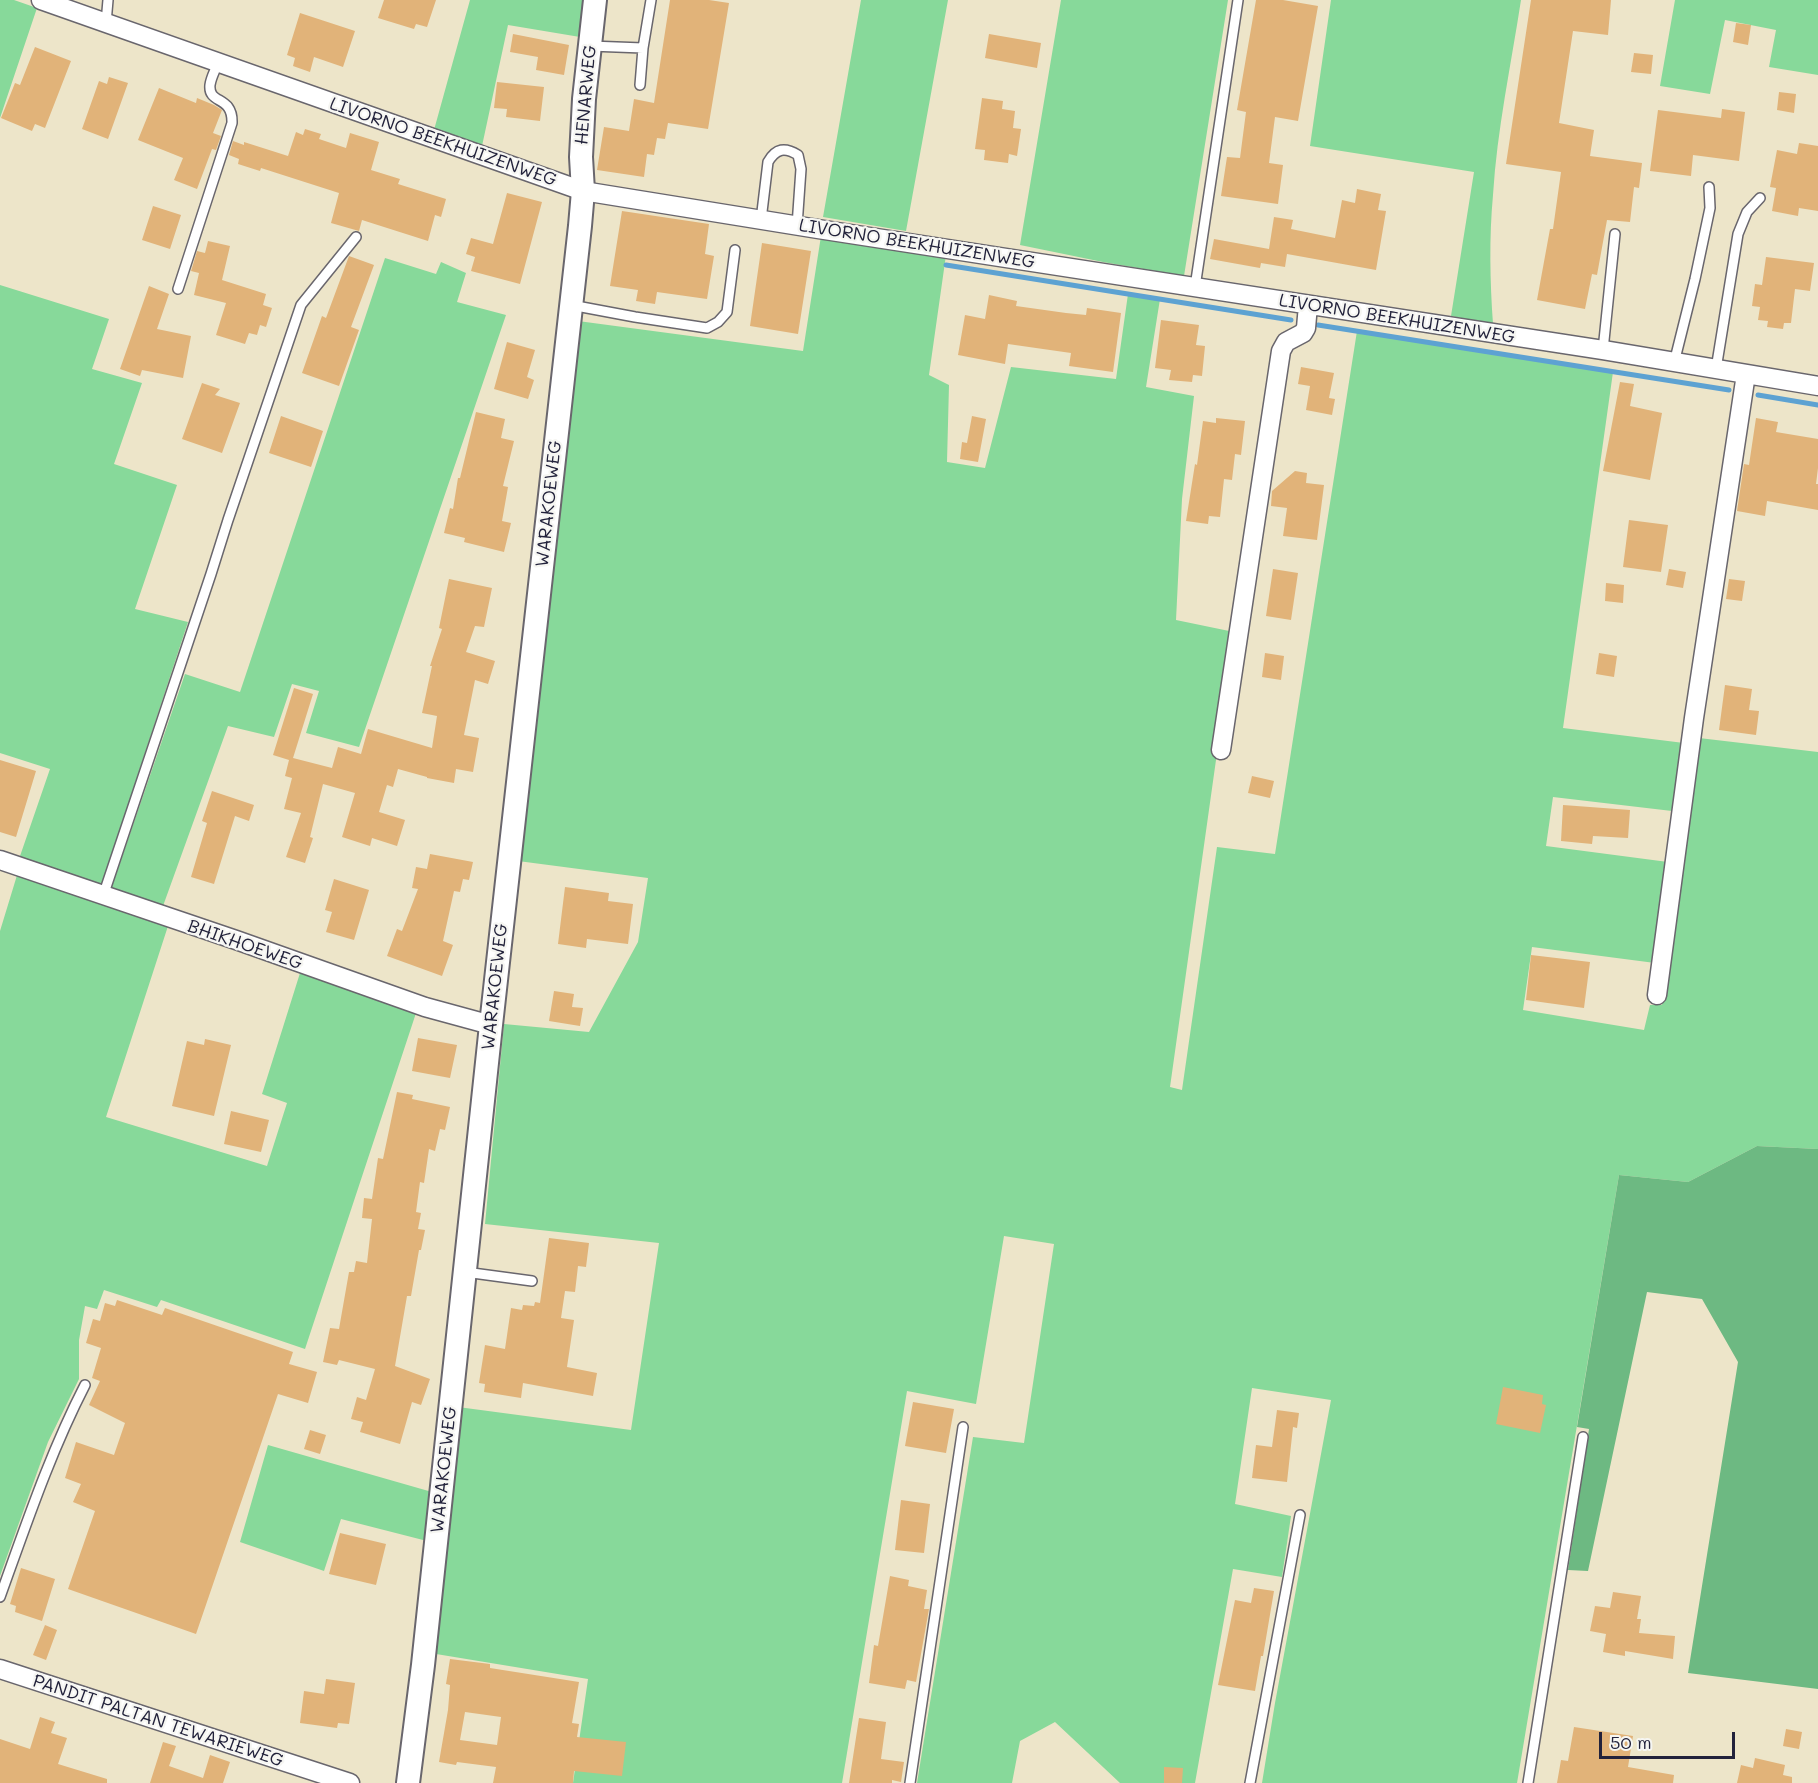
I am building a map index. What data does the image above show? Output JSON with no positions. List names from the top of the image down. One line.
{"streets":{"street":["HENARWEG","LIVORNO BEEKHUIZENWEG","WARAKOEWEG","BHIKHOEWEG","PANDIT PALTAN TEWARIEWEG"]},"crossings":[["HENARWEG","LIVORNO BEEKHUIZENWEG"],["HENARWEG","WARAKOEWEG"],["LIVORNO BEEKHUIZENWEG","WARAKOEWEG"],["WARAKOEWEG","BHIKHOEWEG"]],"scale_bar":"50 m"}
